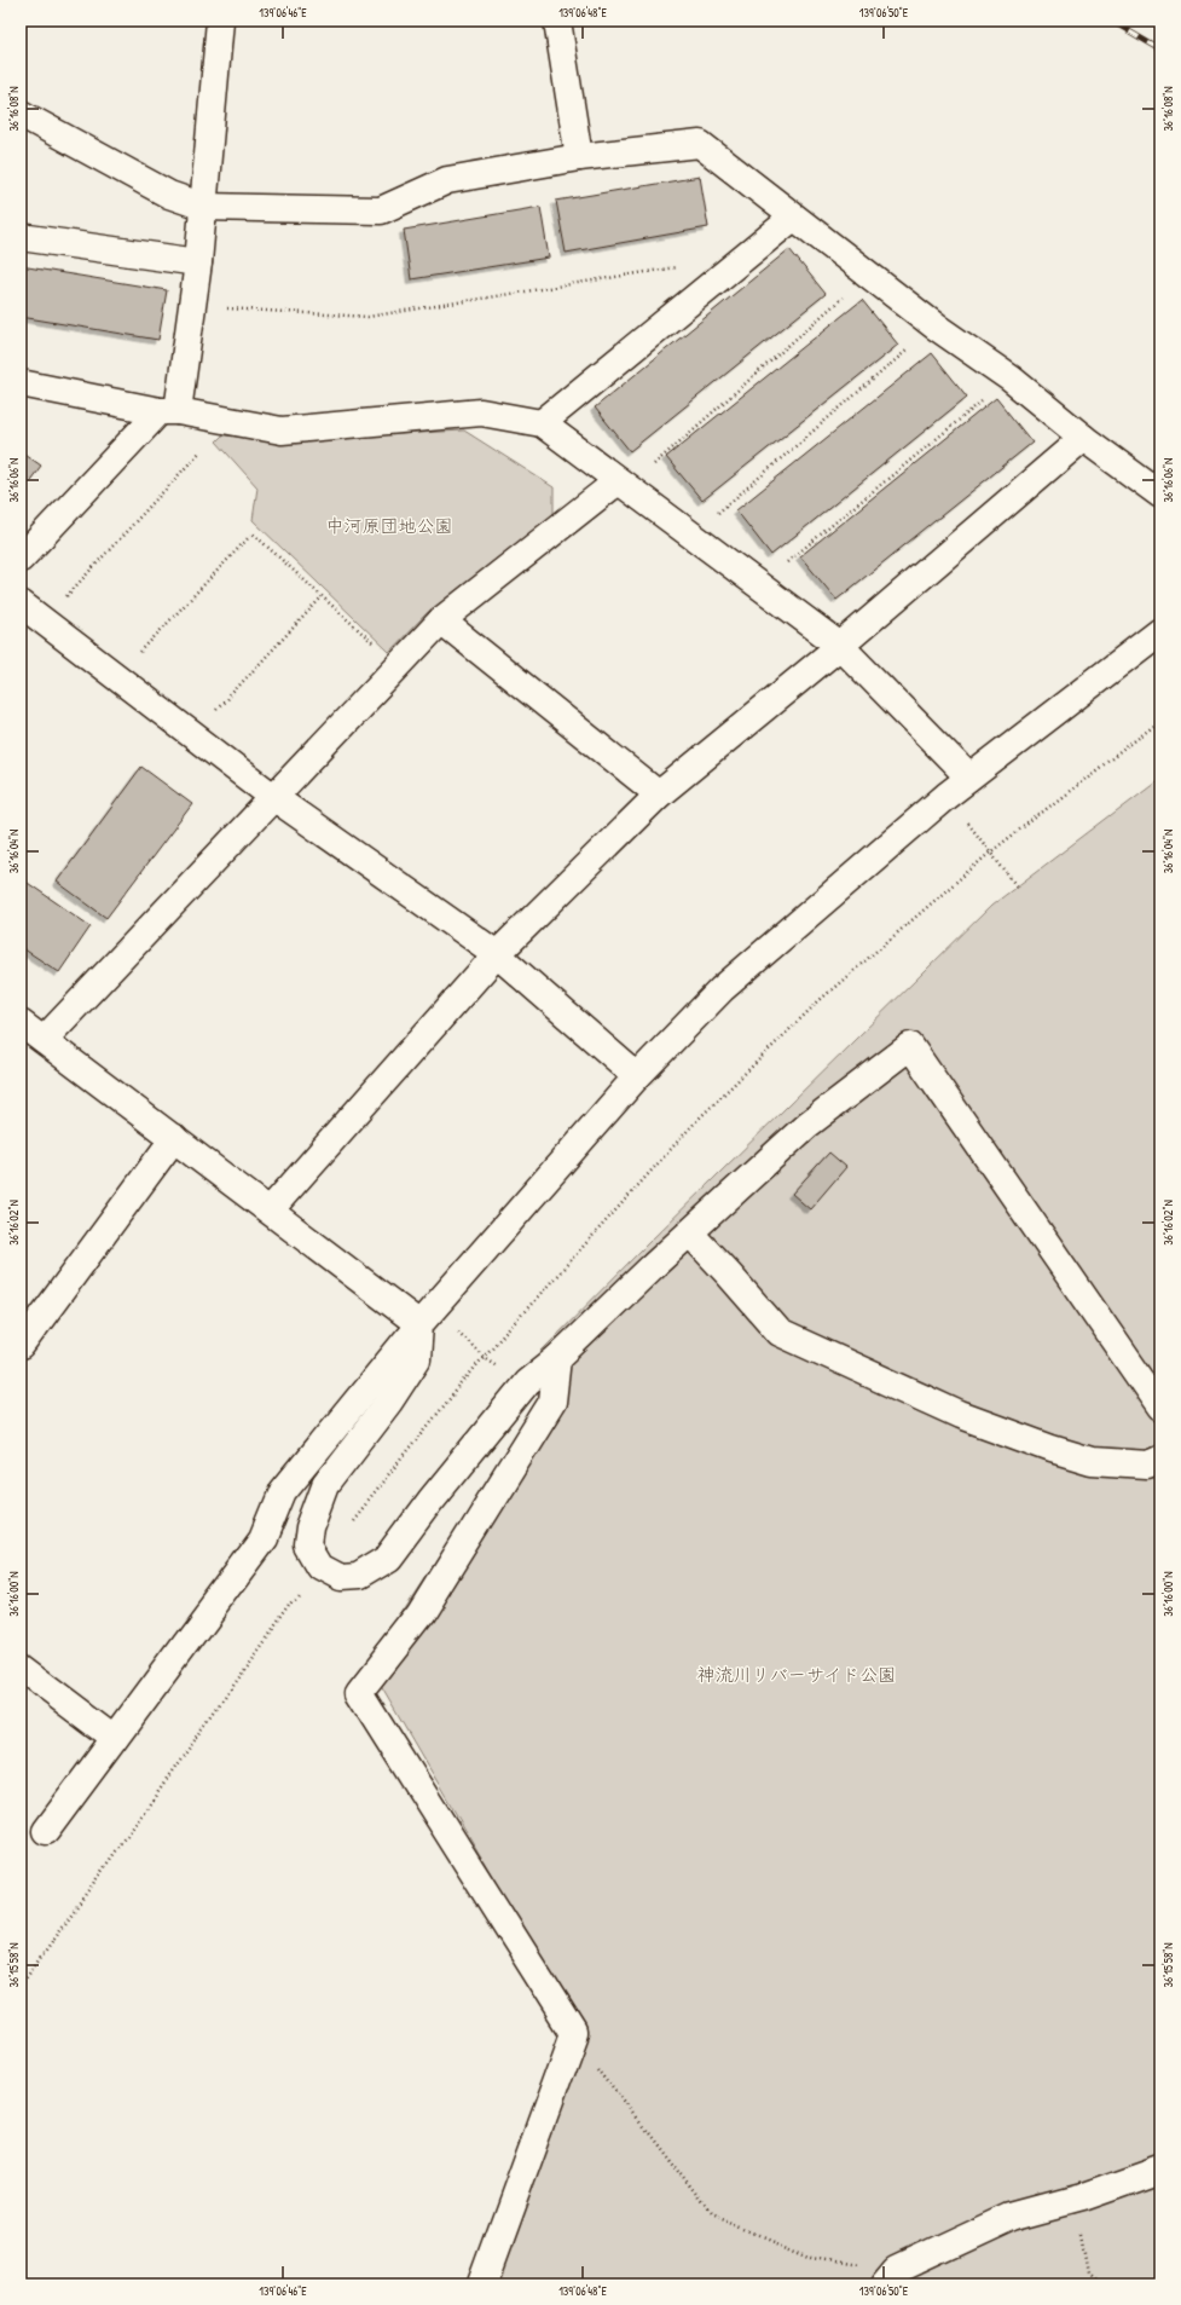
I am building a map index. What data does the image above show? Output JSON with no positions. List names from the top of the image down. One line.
{"parks":["中河原団地公園","神流川リバーサイド公園"],"coordinates":["139°06'46\"E","139°06'48\"E","139°06'50\"E","36°16'08\"N","36°16'06\"N","36°16'04\"N","36°16'02\"N","36°16'00\"N","36°15'58\"N"]}
